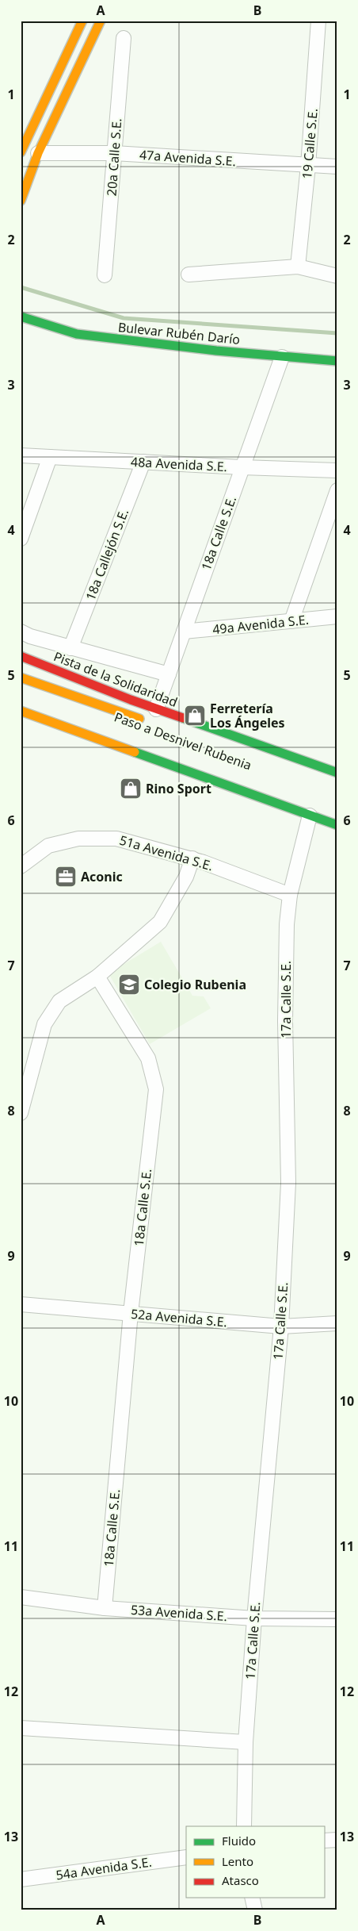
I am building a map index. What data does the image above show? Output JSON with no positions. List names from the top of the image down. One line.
{"streets":{"main road":["Bulevar Rubén Darío","Pista de la Solidaridad","Paso a Desnivel Rubenia"],"street":["19 Calle S.E.","20a Calle S.E.","47a Avenida S.E.","48a Avenida S.E.","18a Calle S.E.","18a Callejón S.E.","49a Avenida S.E.","51a Avenida S.E.","17a Calle S.E.","52a Avenida S.E.","53a Avenida S.E.","54a Avenida S.E."]},"crossings":[["19 Calle S.E.","47a Avenida S.E."],["20a Calle S.E.","47a Avenida S.E."],["Bulevar Rubén Darío","18a Calle S.E."],["48a Avenida S.E.","18a Calle S.E."],["48a Avenida S.E.","18a Callejón S.E."],["18a Calle S.E.","49a Avenida S.E."],["18a Calle S.E.","Pista de la Solidaridad"],["18a Calle S.E.","52a Avenida S.E."],["18a Calle S.E.","53a Avenida S.E."],["51a Avenida S.E.","17a Calle S.E."],["17a Calle S.E.","52a Avenida S.E."],["17a Calle S.E.","53a Avenida S.E."]],"places":{"shop":["Ferretería Los Ángeles","Rino Sport"],"office":["Aconic"],"school or university":["Colegio Rubenia"]},"legend":["Fluido","Lento","Atasco"],"grid":{"columns":["A","B"],"rows":["1","2","3","4","5","6","7","8","9","10","11","12","13"]}}
